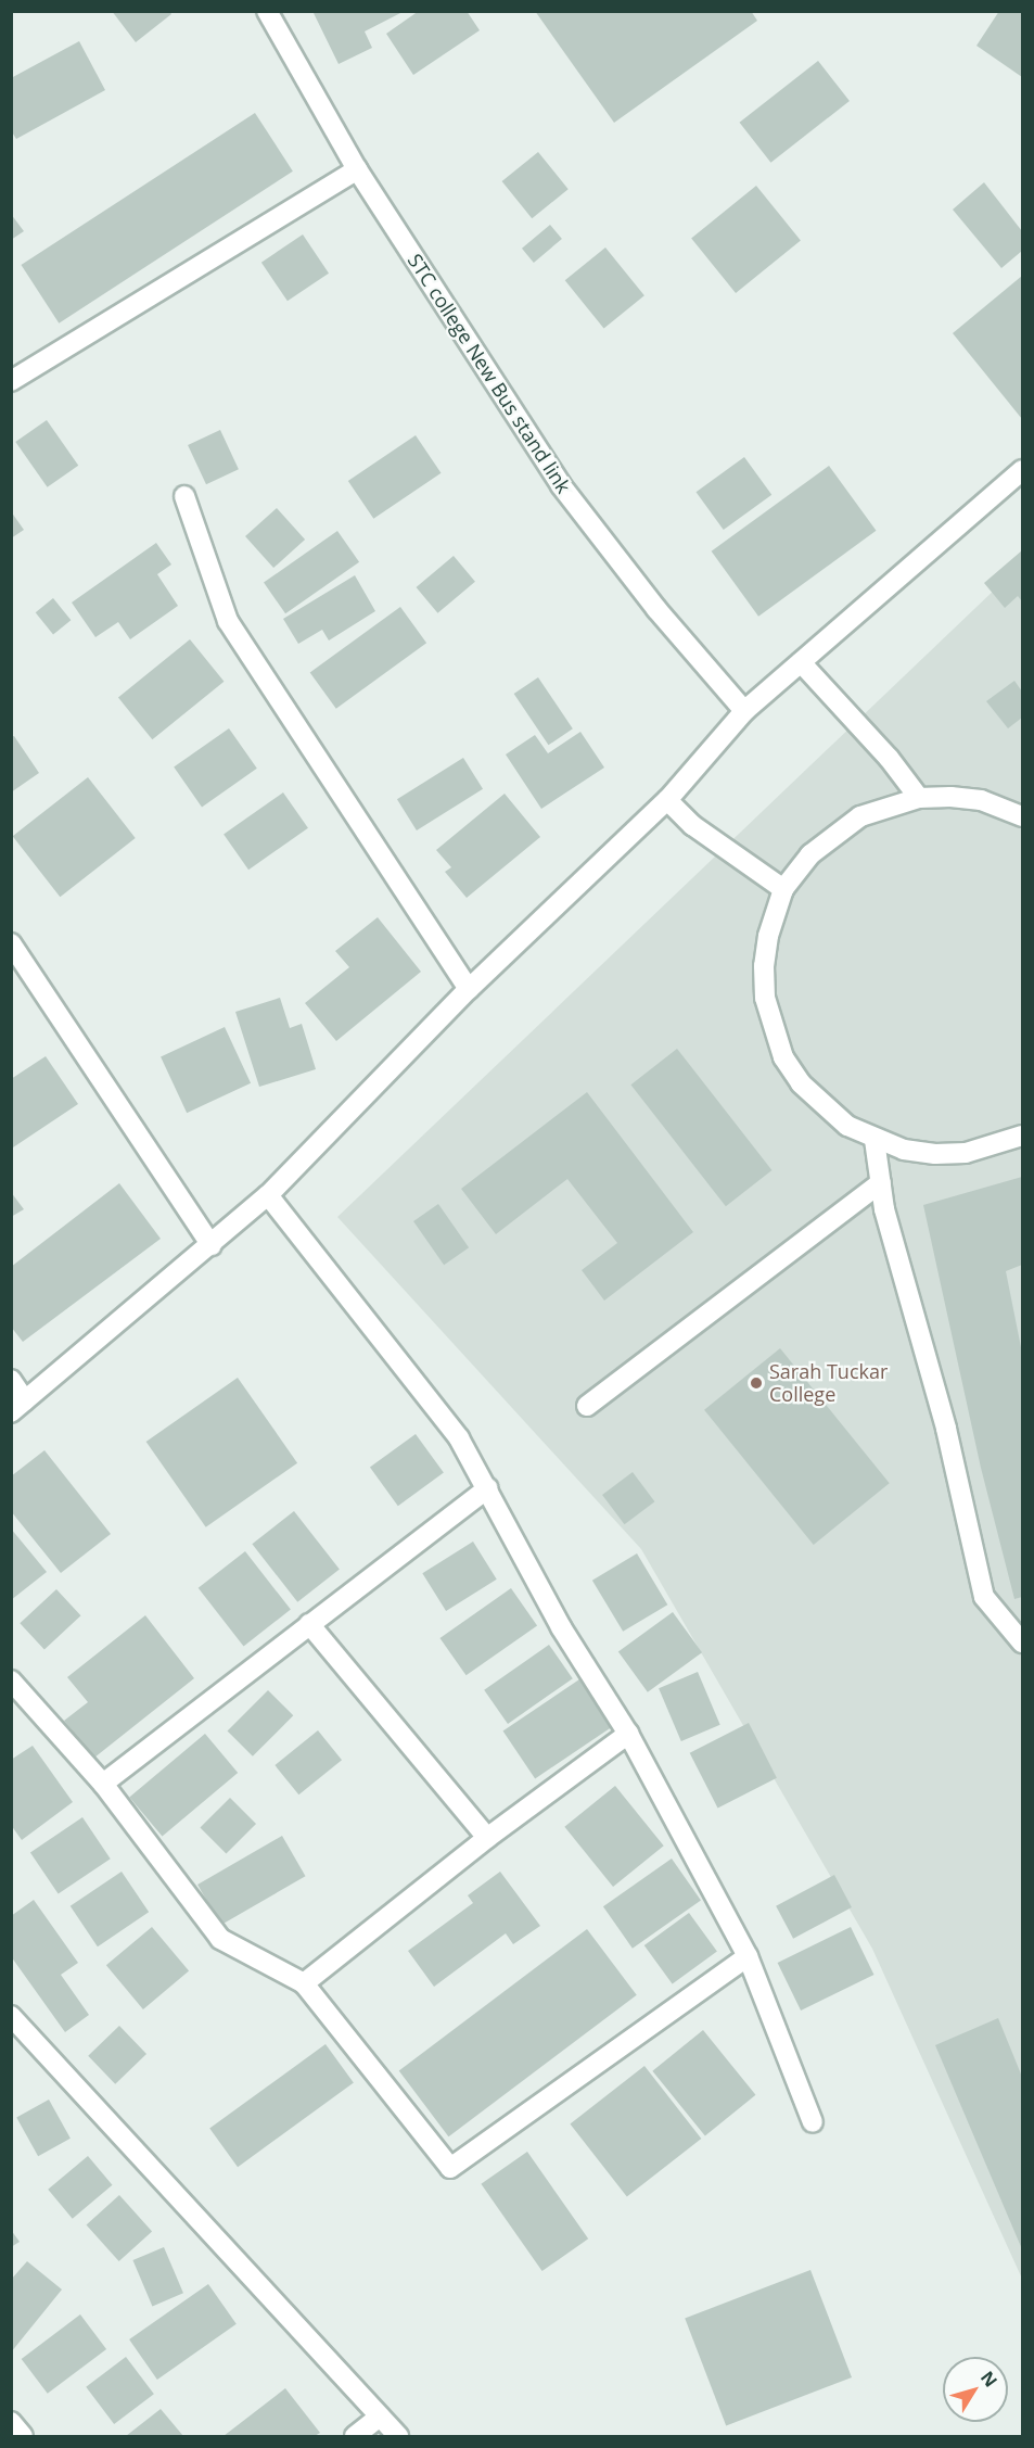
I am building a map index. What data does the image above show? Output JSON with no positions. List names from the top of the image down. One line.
{"streets":{"street":["STC college New Bus stand link"]},"places":["Sarah Tuckar College"],"north":"top right"}
